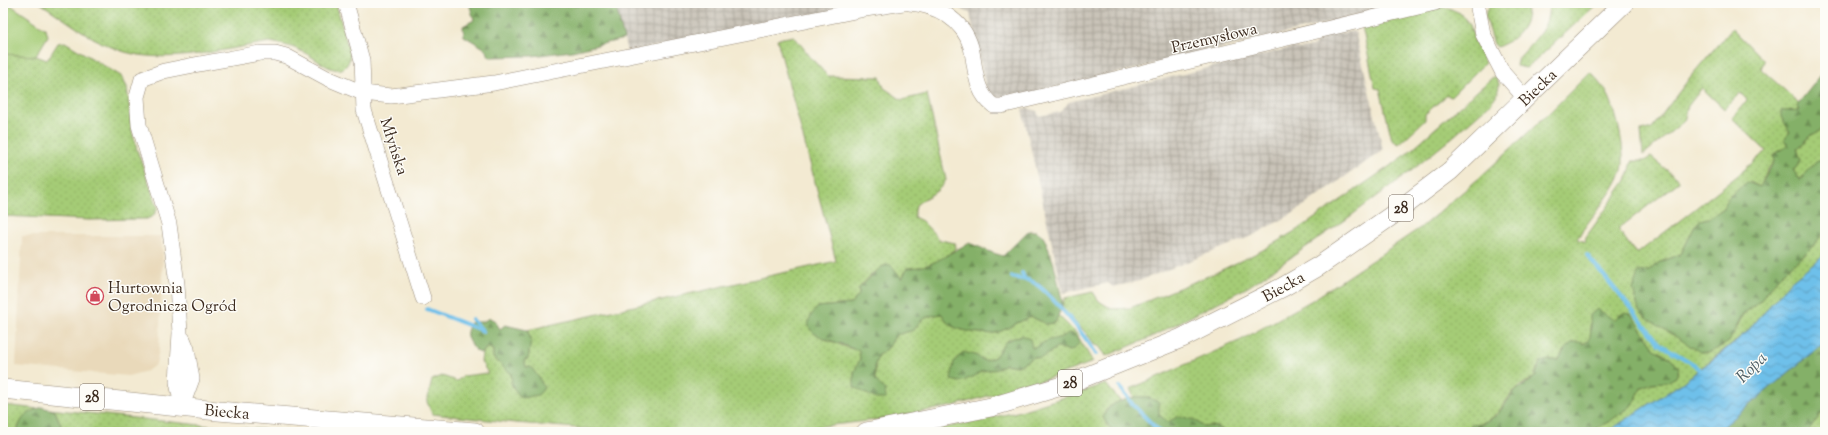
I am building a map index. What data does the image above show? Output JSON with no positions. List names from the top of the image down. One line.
{"streets":{"main road":["Biecka","28"],"street":["Przemysłowa","Młyńska"]},"water":["Ropa"],"places":{"shop":["Hurtownia Ogrodnicza Ogród"]}}
